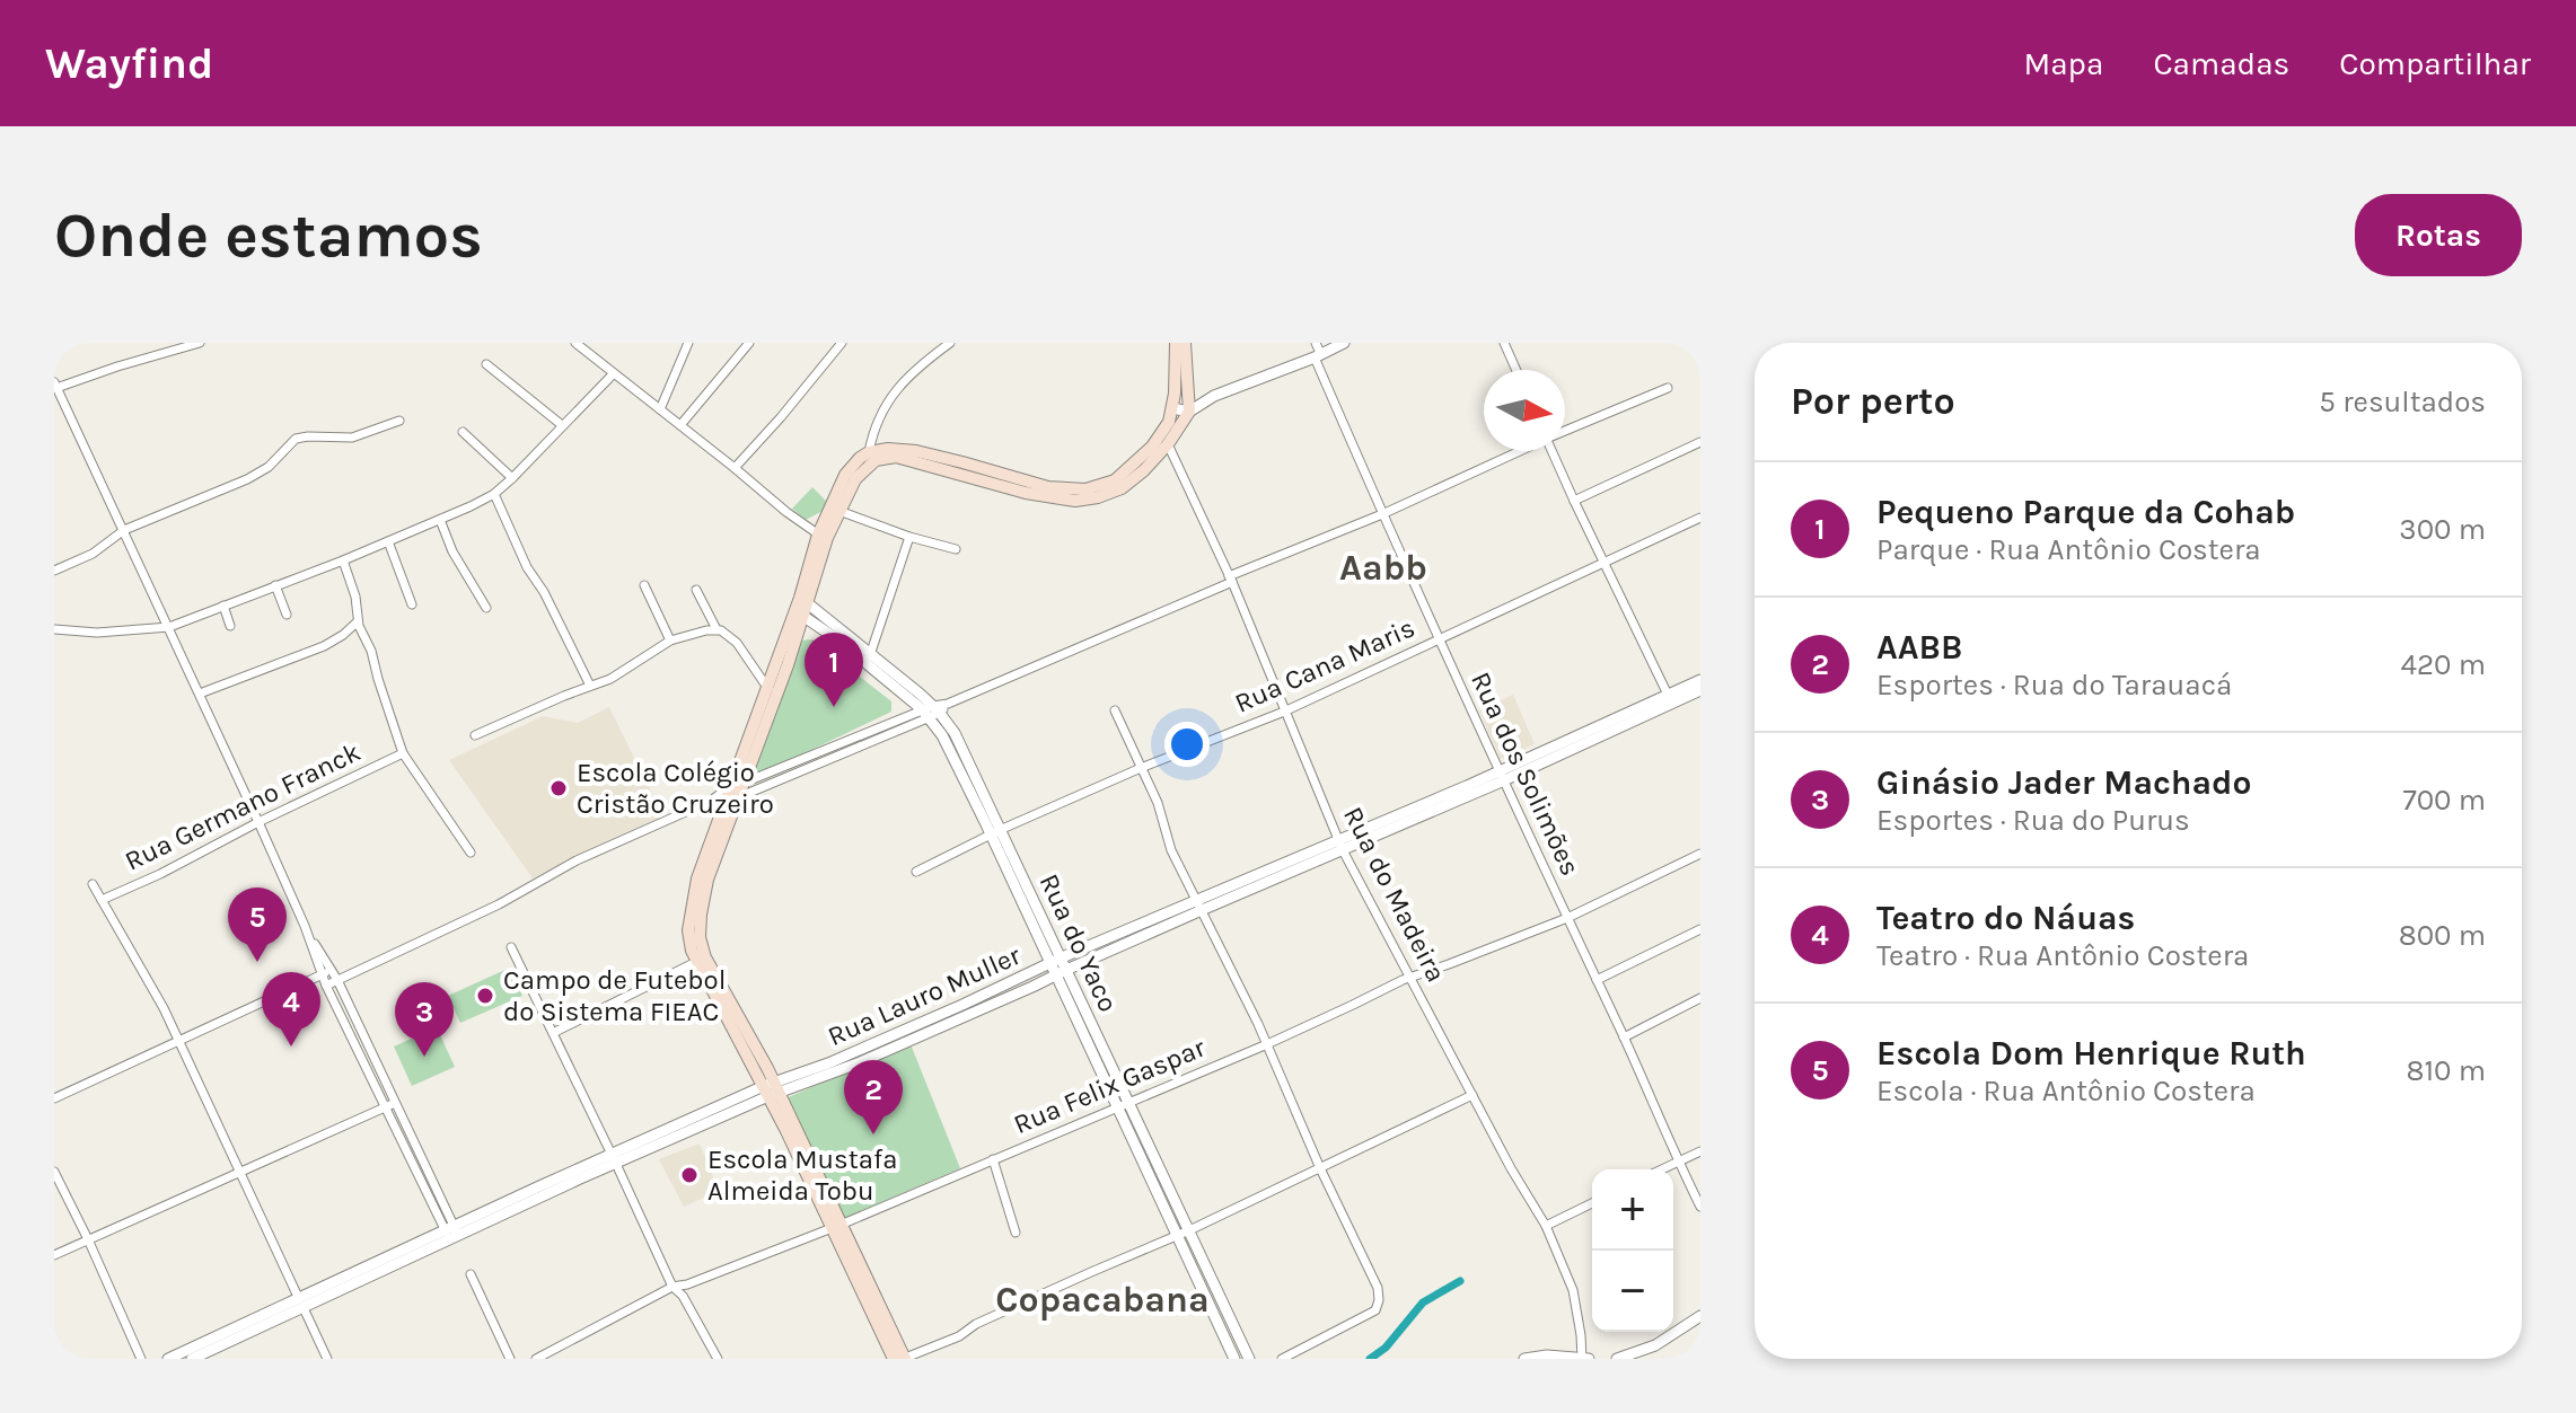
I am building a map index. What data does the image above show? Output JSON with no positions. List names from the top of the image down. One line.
{"streets":{"street":["Rua Cana Maris","Rua dos Solimões","Rua Germano Franck","Rua do Madeira","Rua do Yaco","Rua Lauro Muller","Rua Felix Gaspar"]},"crossings":[["Rua Cana Maris","Rua dos Solimões"],["Rua Cana Maris","Rua do Madeira"],["Rua Cana Maris","Rua do Yaco"],["Rua dos Solimões","Rua Lauro Muller"],["Rua dos Solimões","Rua Felix Gaspar"],["Rua do Madeira","Rua Lauro Muller"],["Rua do Madeira","Rua Felix Gaspar"],["Rua do Yaco","Rua Lauro Muller"],["Rua do Yaco","Rua Felix Gaspar"]],"districts":["Aabb","Copacabana"],"places":["Escola Colégio Cristão Cruzeiro","Campo de Futebol do Sistema FIEAC","Escola Mustafa Almeida Tobu"],"north":"right","page":{"header":"Wayfind","nav":["Mapa","Camadas","Compartilhar"],"buttons":"Rotas","title":"Onde estamos","heading":["Por perto","5 resultados"],"list":[{"mark":"1","name":"Pequeno Parque da Cohab","note":"Parque · Rua Antônio Costera","value":"300 m"},{"mark":"2","name":"AABB","note":"Esportes · Rua do Tarauacá","value":"420 m"},{"mark":"3","name":"Ginásio Jader Machado","note":"Esportes · Rua do Purus","value":"700 m"},{"mark":"4","name":"Teatro do Náuas","note":"Teatro · Rua Antônio Costera","value":"800 m"},{"mark":"5","name":"Escola Dom Henrique Ruth","note":"Escola · Rua Antônio Costera","value":"810 m"}],"pins":["1","5","4","3","2"],"map_buttons":["+","−"]}}
